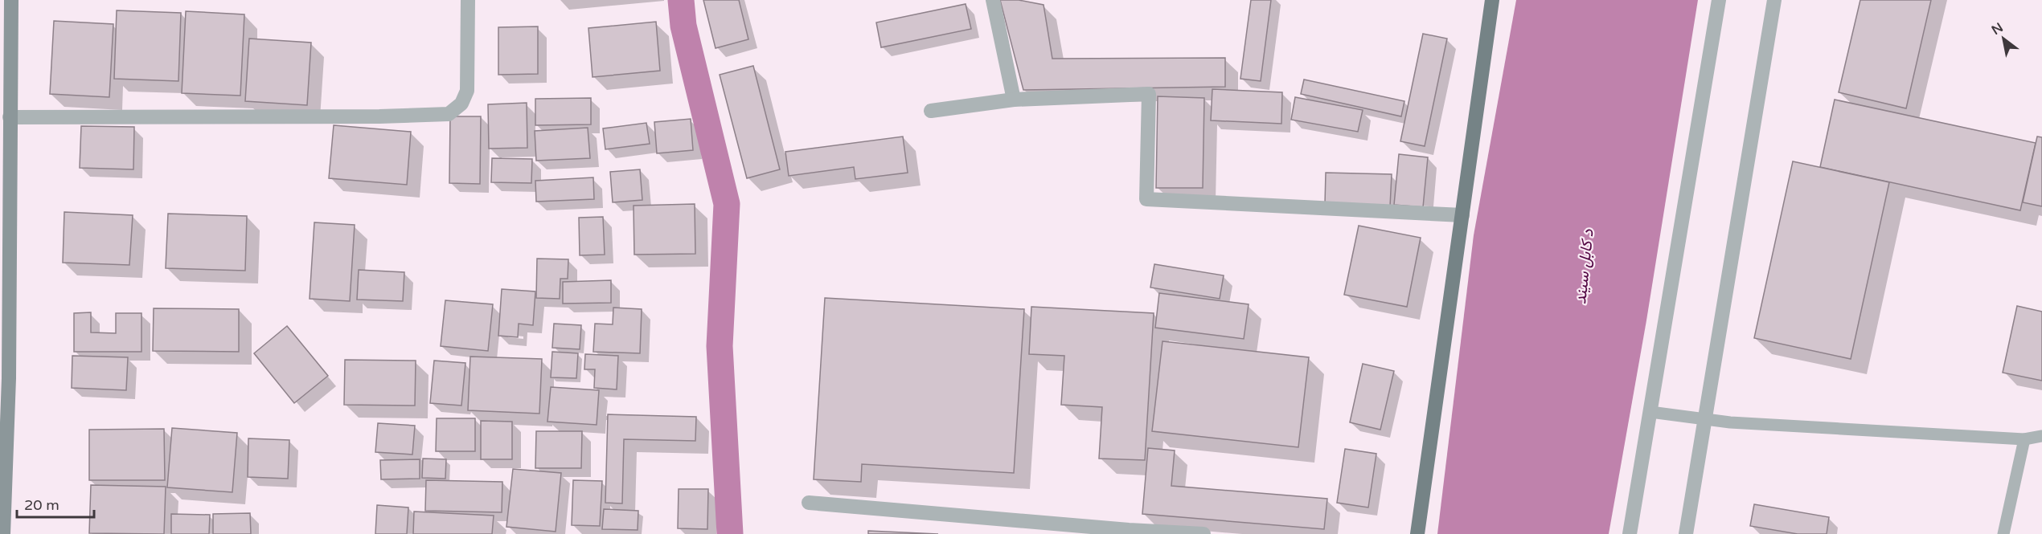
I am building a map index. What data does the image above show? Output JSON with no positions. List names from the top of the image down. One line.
{"water":["د کابل سيند"],"scale_bar":"20 m","north":"top left"}
